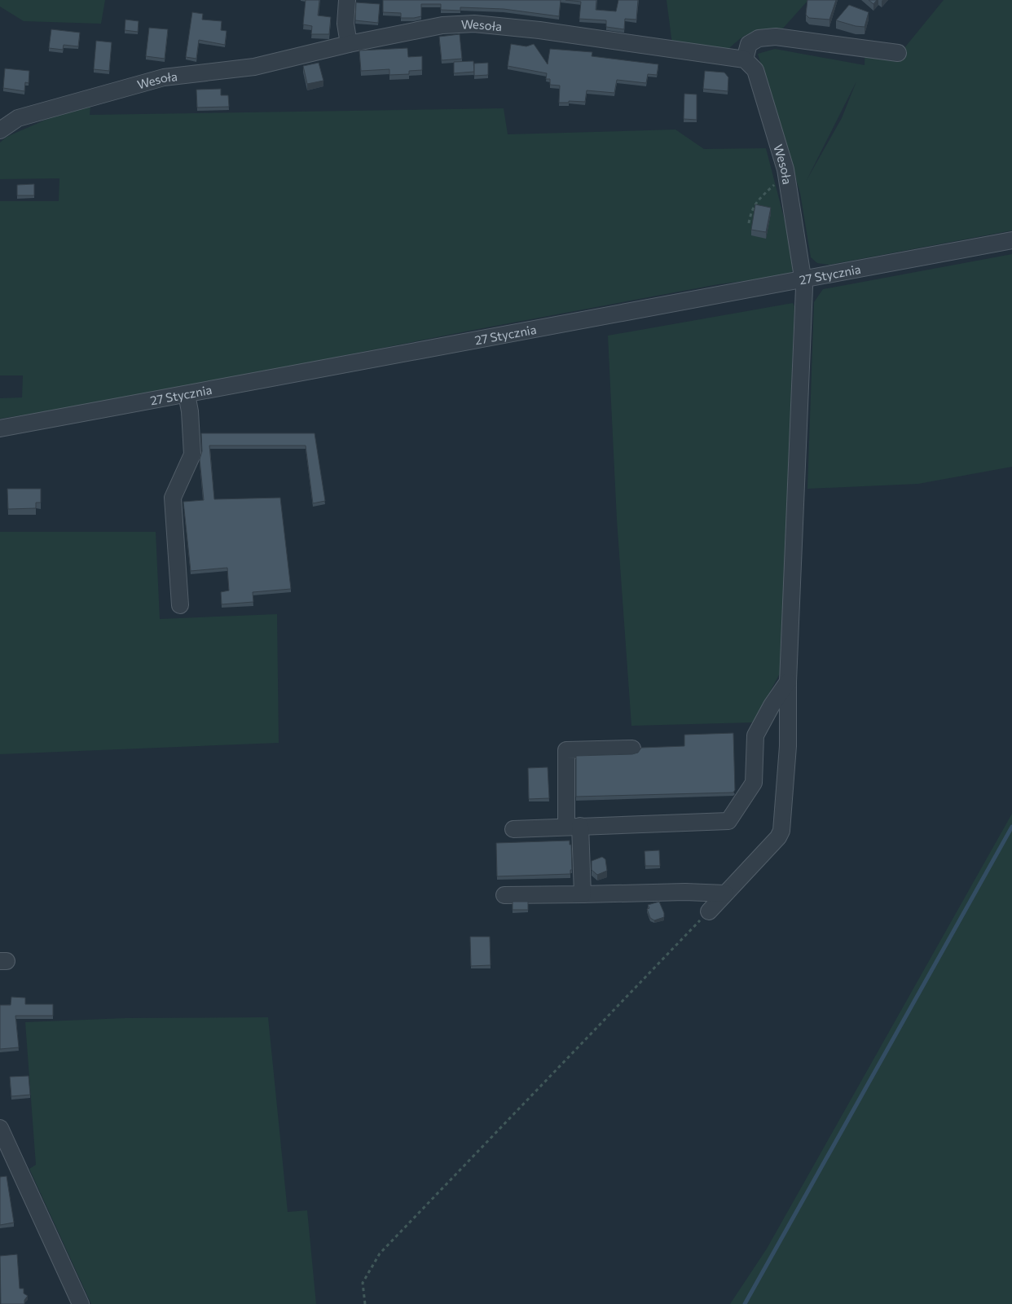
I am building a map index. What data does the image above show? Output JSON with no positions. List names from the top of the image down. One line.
{"streets":{"street":["Wesoła","27 Stycznia"]},"crossings":[["Wesoła","27 Stycznia"]]}
